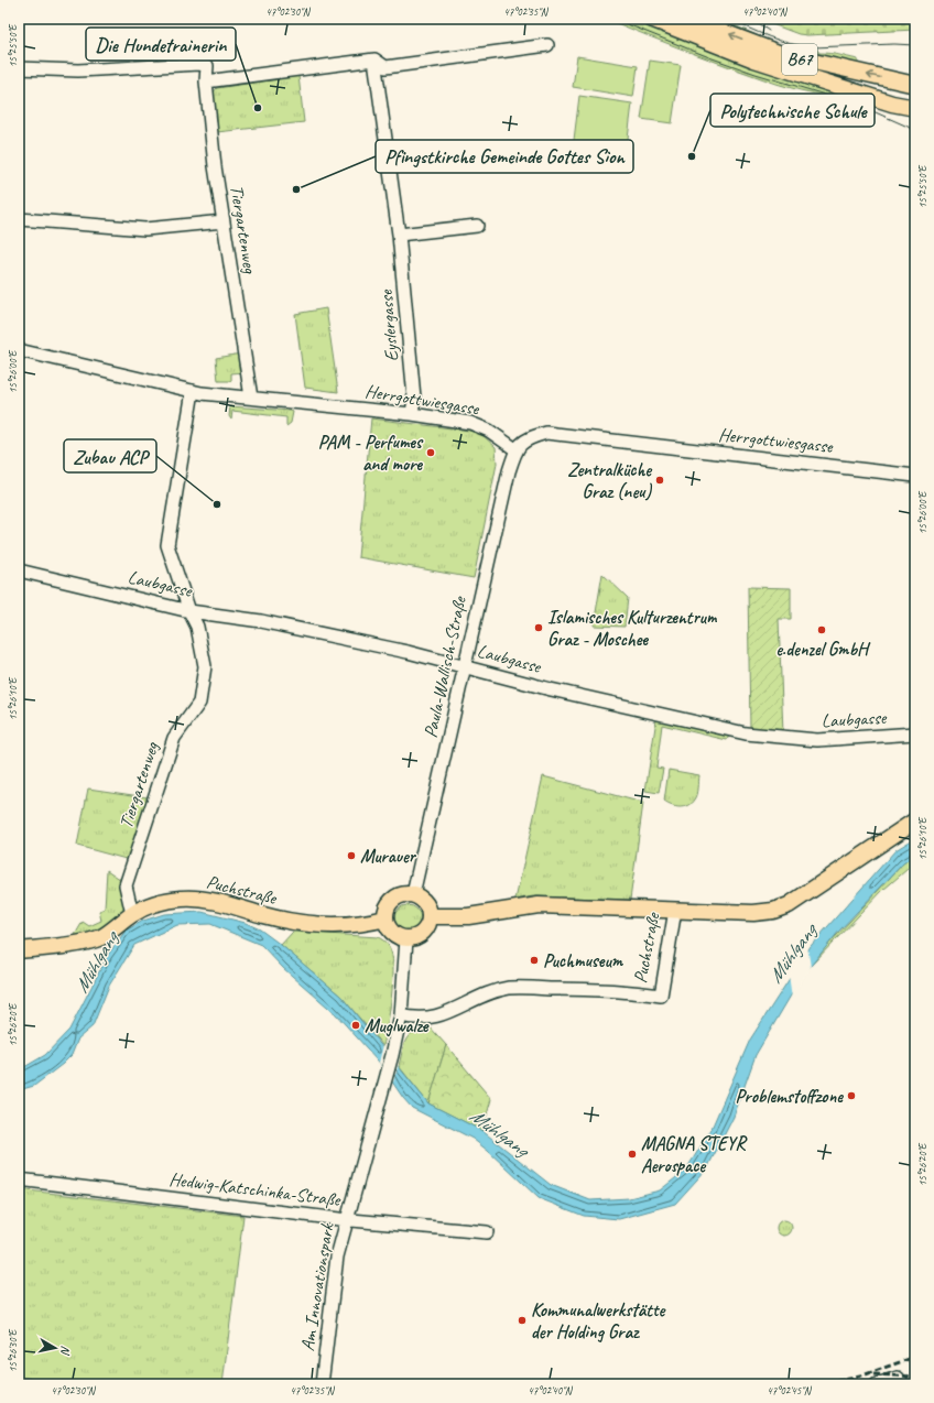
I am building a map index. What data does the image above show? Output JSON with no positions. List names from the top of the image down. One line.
{"streets":{"main road":["B67","Puchstraße"],"street":["Tiergartenweg","Eyslergasse","Herrgottwiesgasse","Laubgasse","Paula-Wallisch-Straße","Hedwig-Katschinka-Straße","Am Innovationspark"]},"crossings":[["Tiergartenweg","Herrgottwiesgasse"],["Tiergartenweg","Laubgasse"],["Tiergartenweg","Puchstraße"],["Eyslergasse","Herrgottwiesgasse"],["Herrgottwiesgasse","Paula-Wallisch-Straße"],["Laubgasse","Paula-Wallisch-Straße"],["Paula-Wallisch-Straße","Puchstraße"],["Paula-Wallisch-Straße","Am Innovationspark"],["Puchstraße","Am Innovationspark"],["Hedwig-Katschinka-Straße","Am Innovationspark"]],"water":["Mühlgang"],"places":["Die Hundetrainerin","Polytechnische Schule","Pfingstkirche Gemeinde Gottes Sion","PAM - Perfumes and more","Zentralküche Graz (neu)","Zubau ACP","Islamisches Kulturzentrum Graz - Moschee","e.denzel GmbH","Murauer","Puchmuseum","Muglwalze","Problemstoffzone","MAGNA STEYR Aerospace","Kommunalwerkstätte der Holding Graz"],"north":"right","coordinates":["47°02'30\"N","47°02'35\"N","47°02'40\"N","15°25'50\"E","15°26'00\"E","15°26'10\"E","15°26'20\"E","15°26'30\"E","47°02'45\"N"]}
